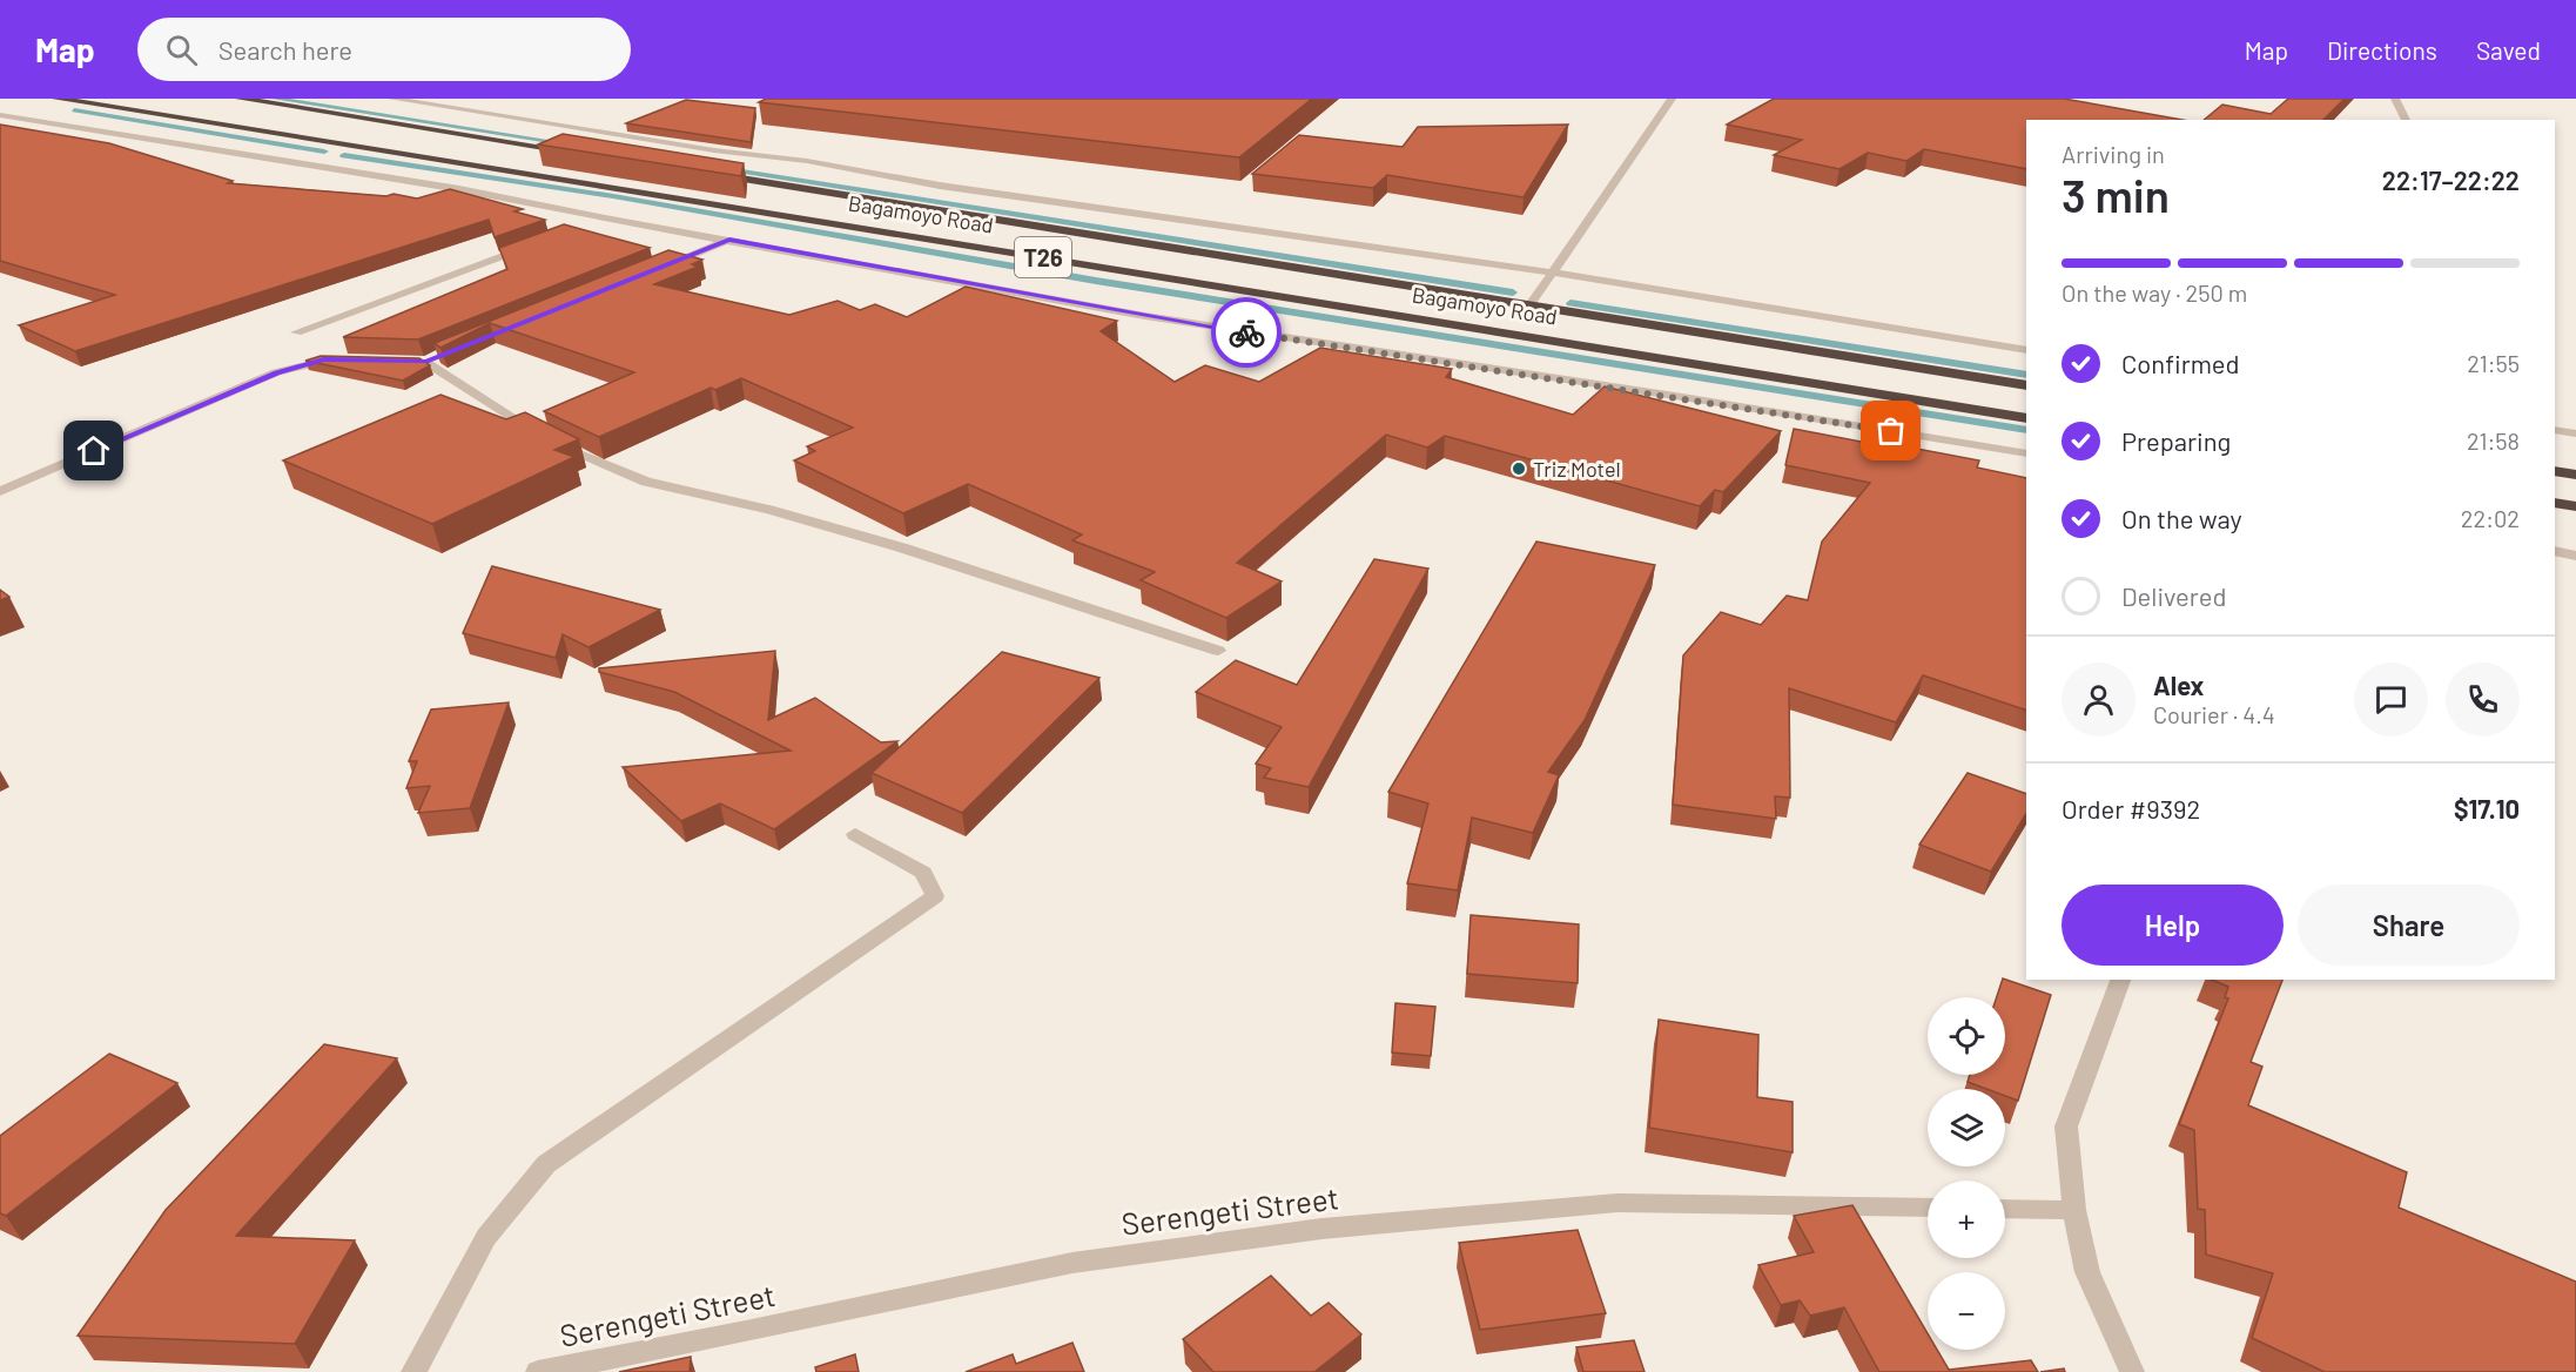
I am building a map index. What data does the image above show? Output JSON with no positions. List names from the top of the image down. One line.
{"streets":{"highway":["Bagamoyo Road","T26"],"street":["Serengeti Street"]},"places":["Triz Motel"],"page":{"header":"Map","search":"Search here","nav":["Map","Directions","Saved"],"heading":["3 min","Arriving in","22:17–22:22"],"panel":["Alex","Courier · 4.4","Order #9392","$17.10"],"bar":"On the way · 250 m","list":[["Confirmed","21:55"],["Preparing","21:58"],["On the way","22:02"],"Delivered"],"buttons":["Help","Share"],"map_buttons":["+","−"]}}
